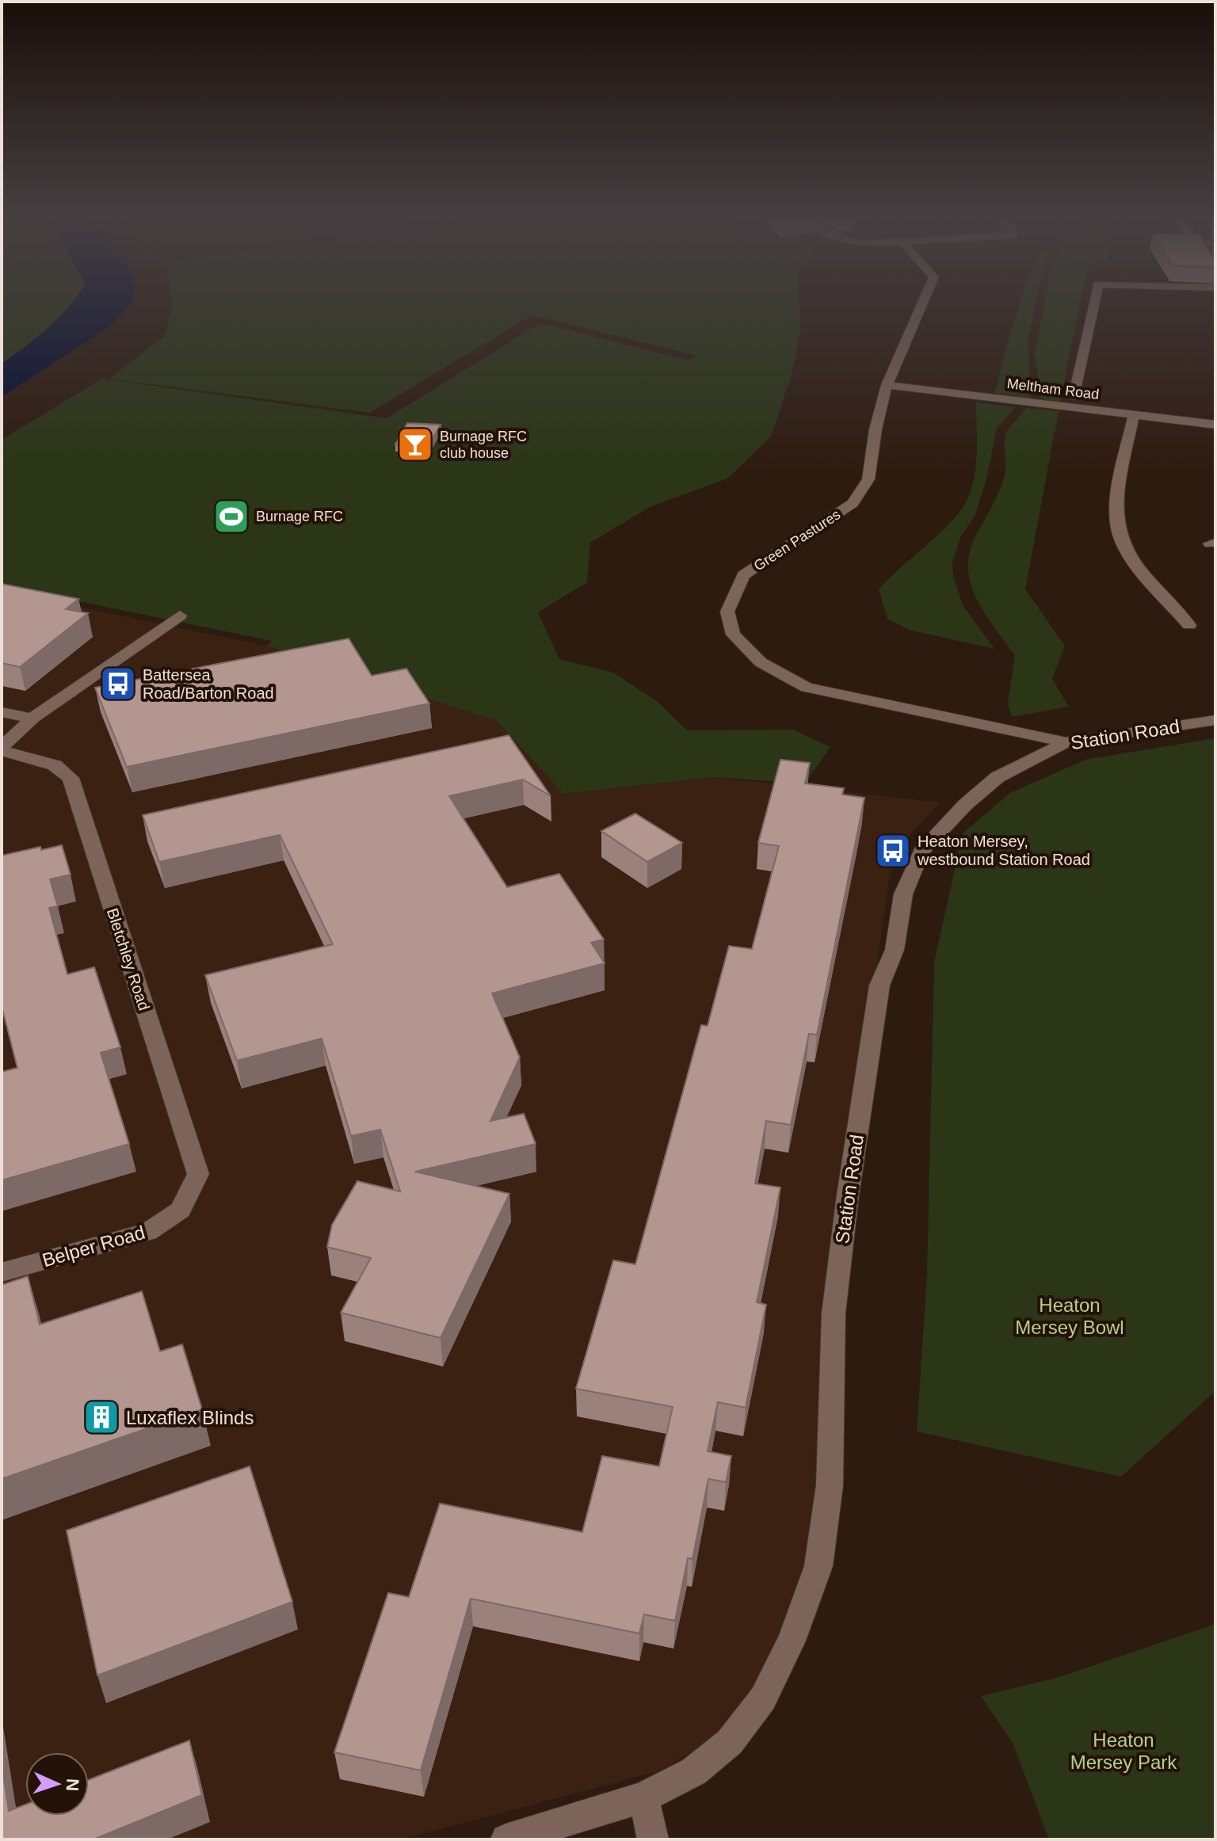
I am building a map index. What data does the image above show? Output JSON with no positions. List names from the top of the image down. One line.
{"streets":{"street":["Meltham Road","Green Pastures","Station Road","Bletchley Road","Belper Road"]},"crossings":[["Meltham Road","Green Pastures"],["Green Pastures","Station Road"],["Bletchley Road","Belper Road"]],"parks":["Heaton Mersey Bowl","Heaton Mersey Park"],"places":{"bar":["Burnage RFC club house"],"sports":["Burnage RFC"],"bus stop":["Battersea Road/Barton Road","Heaton Mersey, westbound Station Road"],"building":["Luxaflex Blinds"]},"north":"right"}
